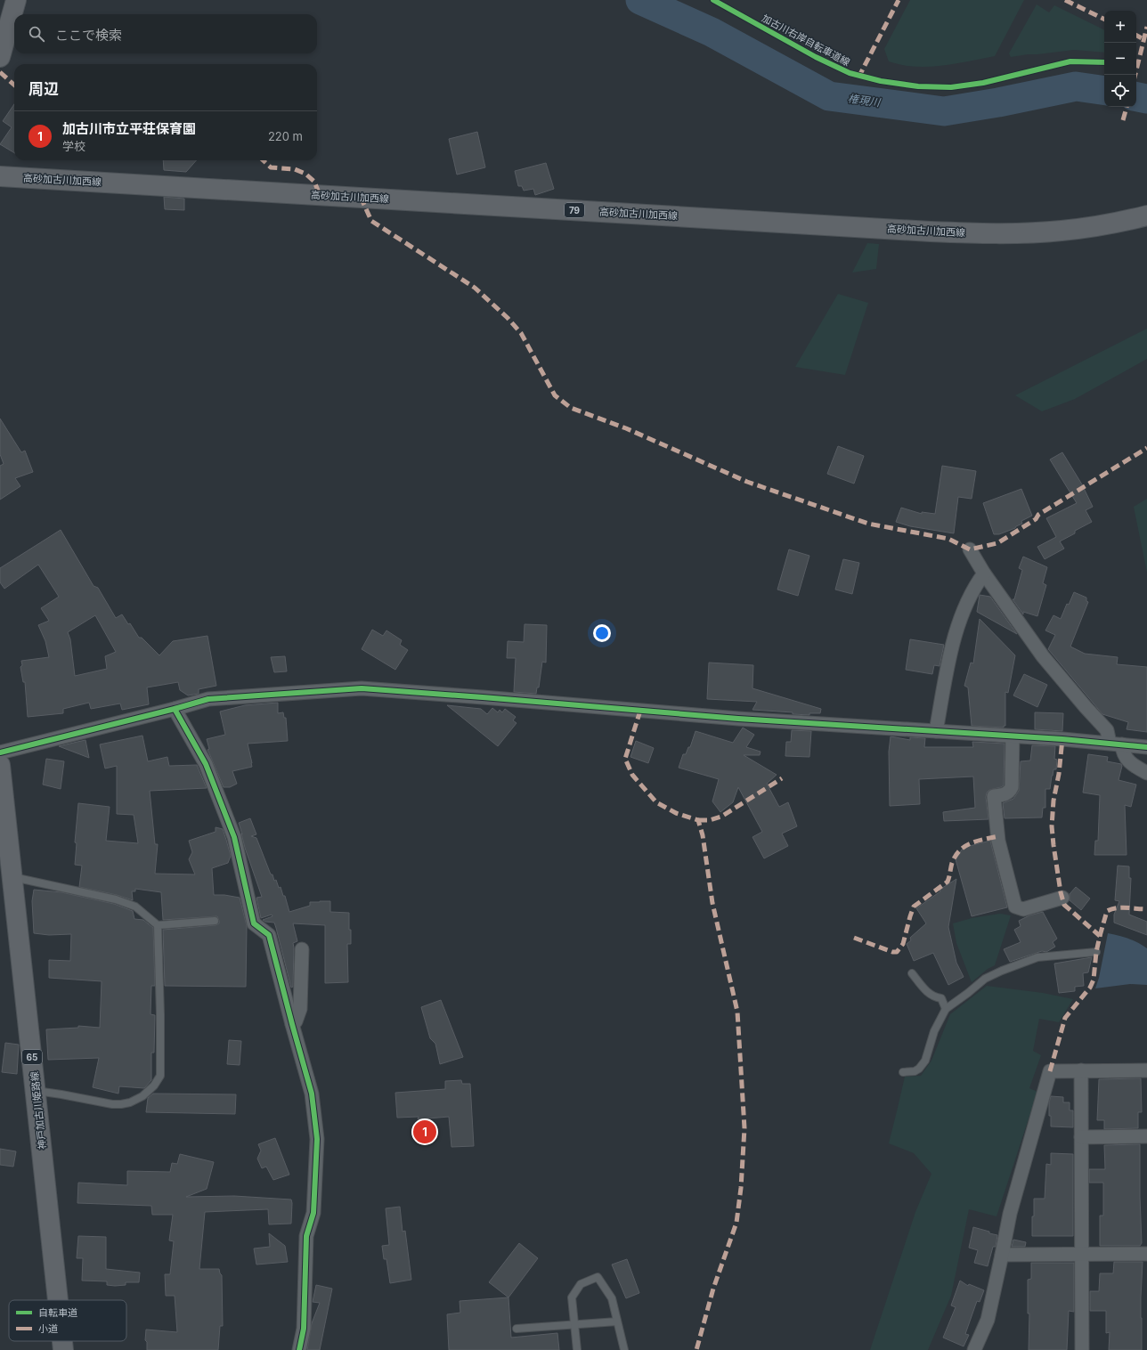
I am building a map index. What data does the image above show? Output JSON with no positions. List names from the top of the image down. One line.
{"streets":{"main road":["高砂加古川加西線","79","65","神戸加古川姫路線"],"cycle path":["加古川右岸自転車道線"]},"water":["権現川"],"legend":["自転車道","小道"],"page":{"map_buttons":["+","−"],"search":"ここで検索","heading":"周辺","list":[{"mark":"1","name":"加古川市立平荘保育園","note":"学校","value":"220 m"}],"pins":"1"}}
